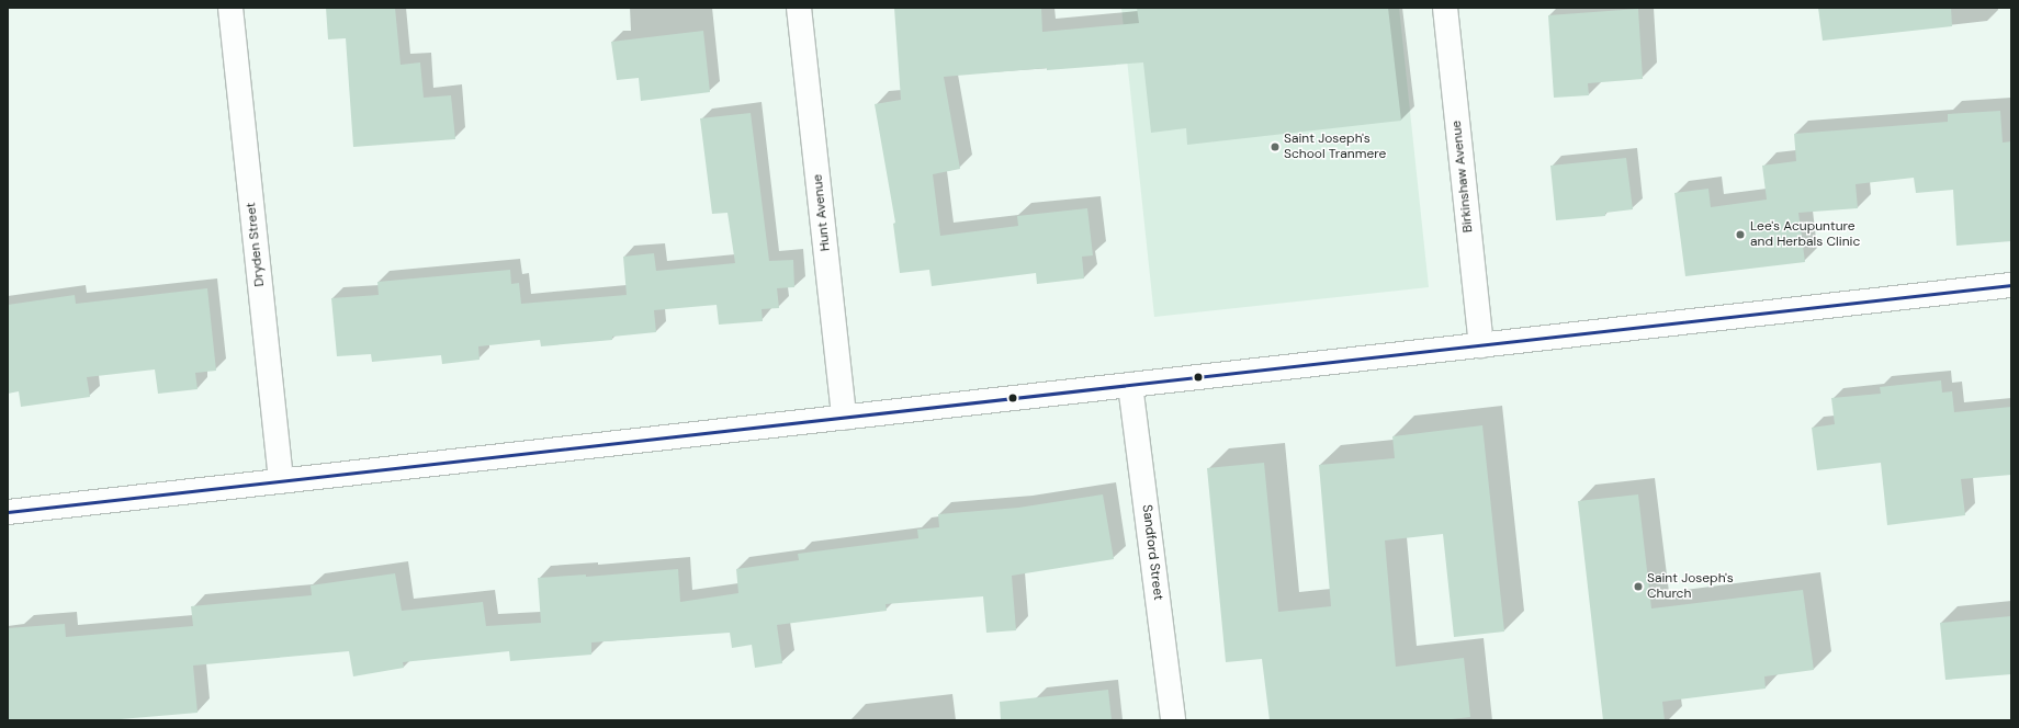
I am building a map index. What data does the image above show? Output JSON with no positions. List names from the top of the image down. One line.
{"streets":{"main road":["Birkinshaw Avenue","Hunt Avenue","Dryden Street","Sandford Street"]},"places":["Saint Joseph's School Tranmere","Lee's Acupunture and Herbals Clinic","Saint Joseph's Church"]}
